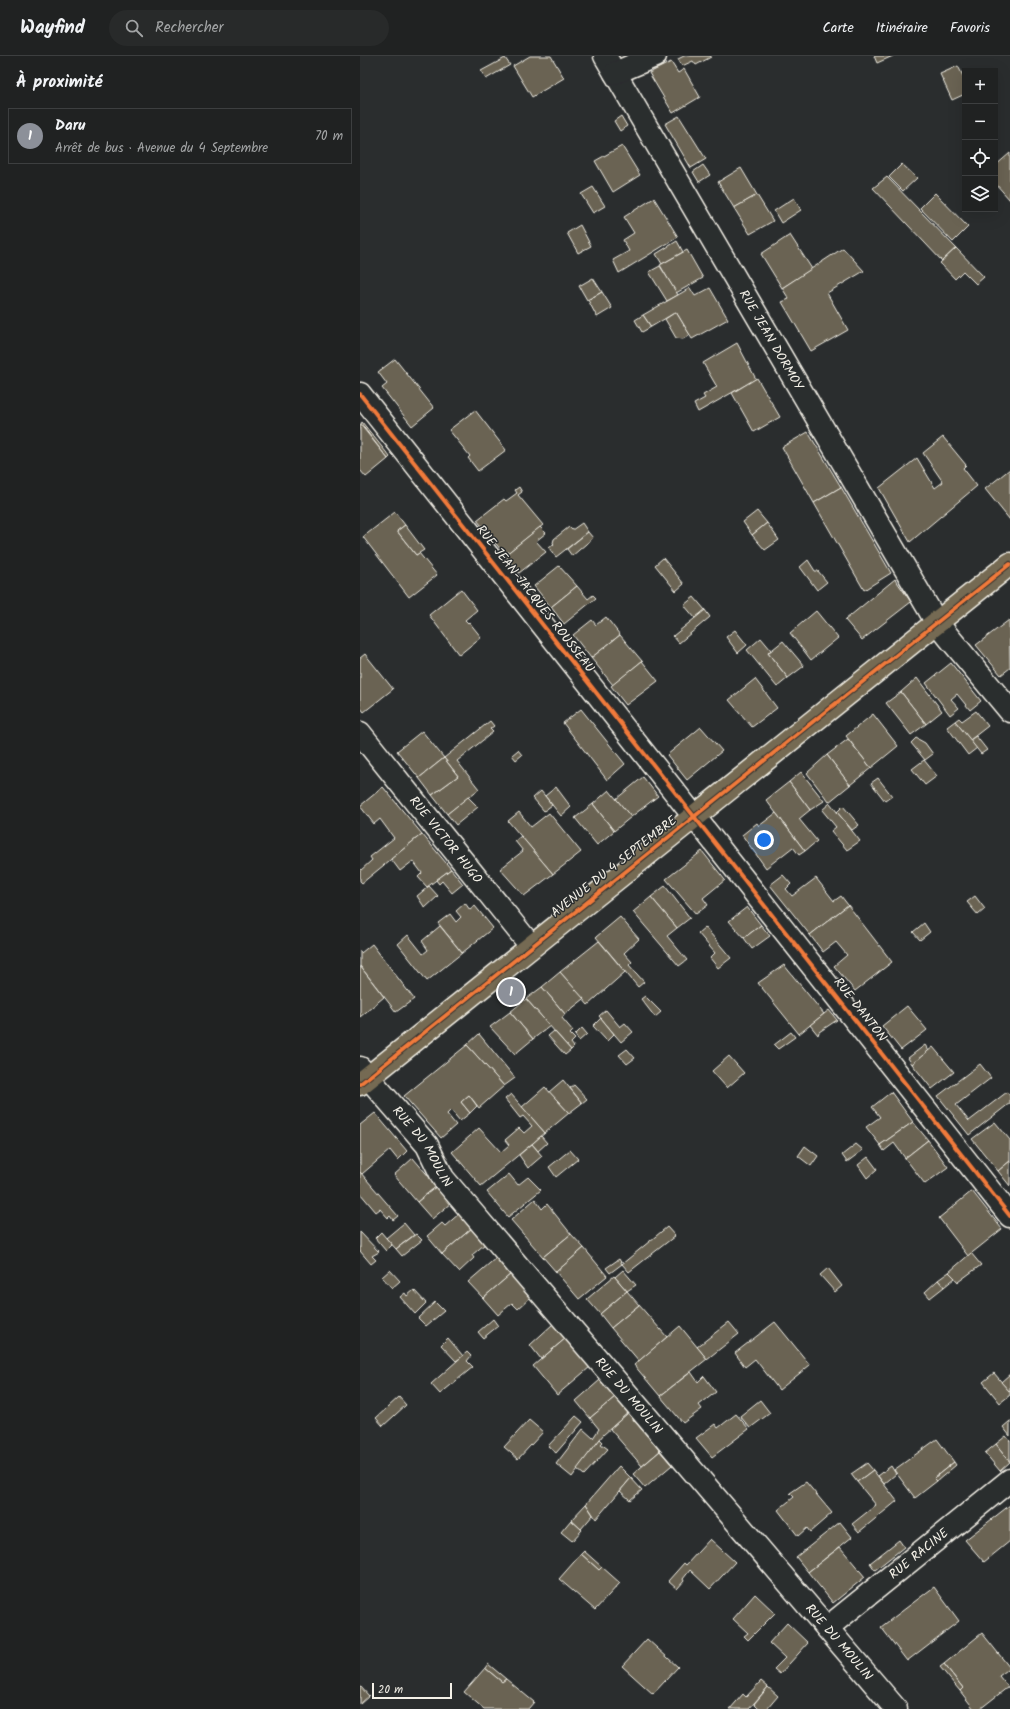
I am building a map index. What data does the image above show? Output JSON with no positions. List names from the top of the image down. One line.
{"streets":{"main road":["AVENUE DU 4 SEPTEMBRE"],"street":["RUE JEAN DORMOY","RUE JEAN-JACQUES ROUSSEAU","RUE VICTOR HUGO","RUE DANTON","RUE DU MOULIN","RUE RACINE"]},"crossings":[["RUE JEAN DORMOY","AVENUE DU 4 SEPTEMBRE"],["RUE JEAN-JACQUES ROUSSEAU","AVENUE DU 4 SEPTEMBRE"],["RUE JEAN-JACQUES ROUSSEAU","RUE DANTON"],["RUE VICTOR HUGO","AVENUE DU 4 SEPTEMBRE"],["AVENUE DU 4 SEPTEMBRE","RUE DANTON"],["AVENUE DU 4 SEPTEMBRE","RUE DU MOULIN"],["RUE DU MOULIN","RUE RACINE"]],"scale_bar":"20 m","page":{"header":"Wayfind","search":"Rechercher","nav":["Carte","Itinéraire","Favoris"],"heading":"À proximité","map_buttons":["+","−"],"list":[{"mark":"1","name":"Daru","note":"Arrêt de bus · Avenue du 4 Septembre","value":"70 m"}],"pins":"1","scale":"20 m"}}
